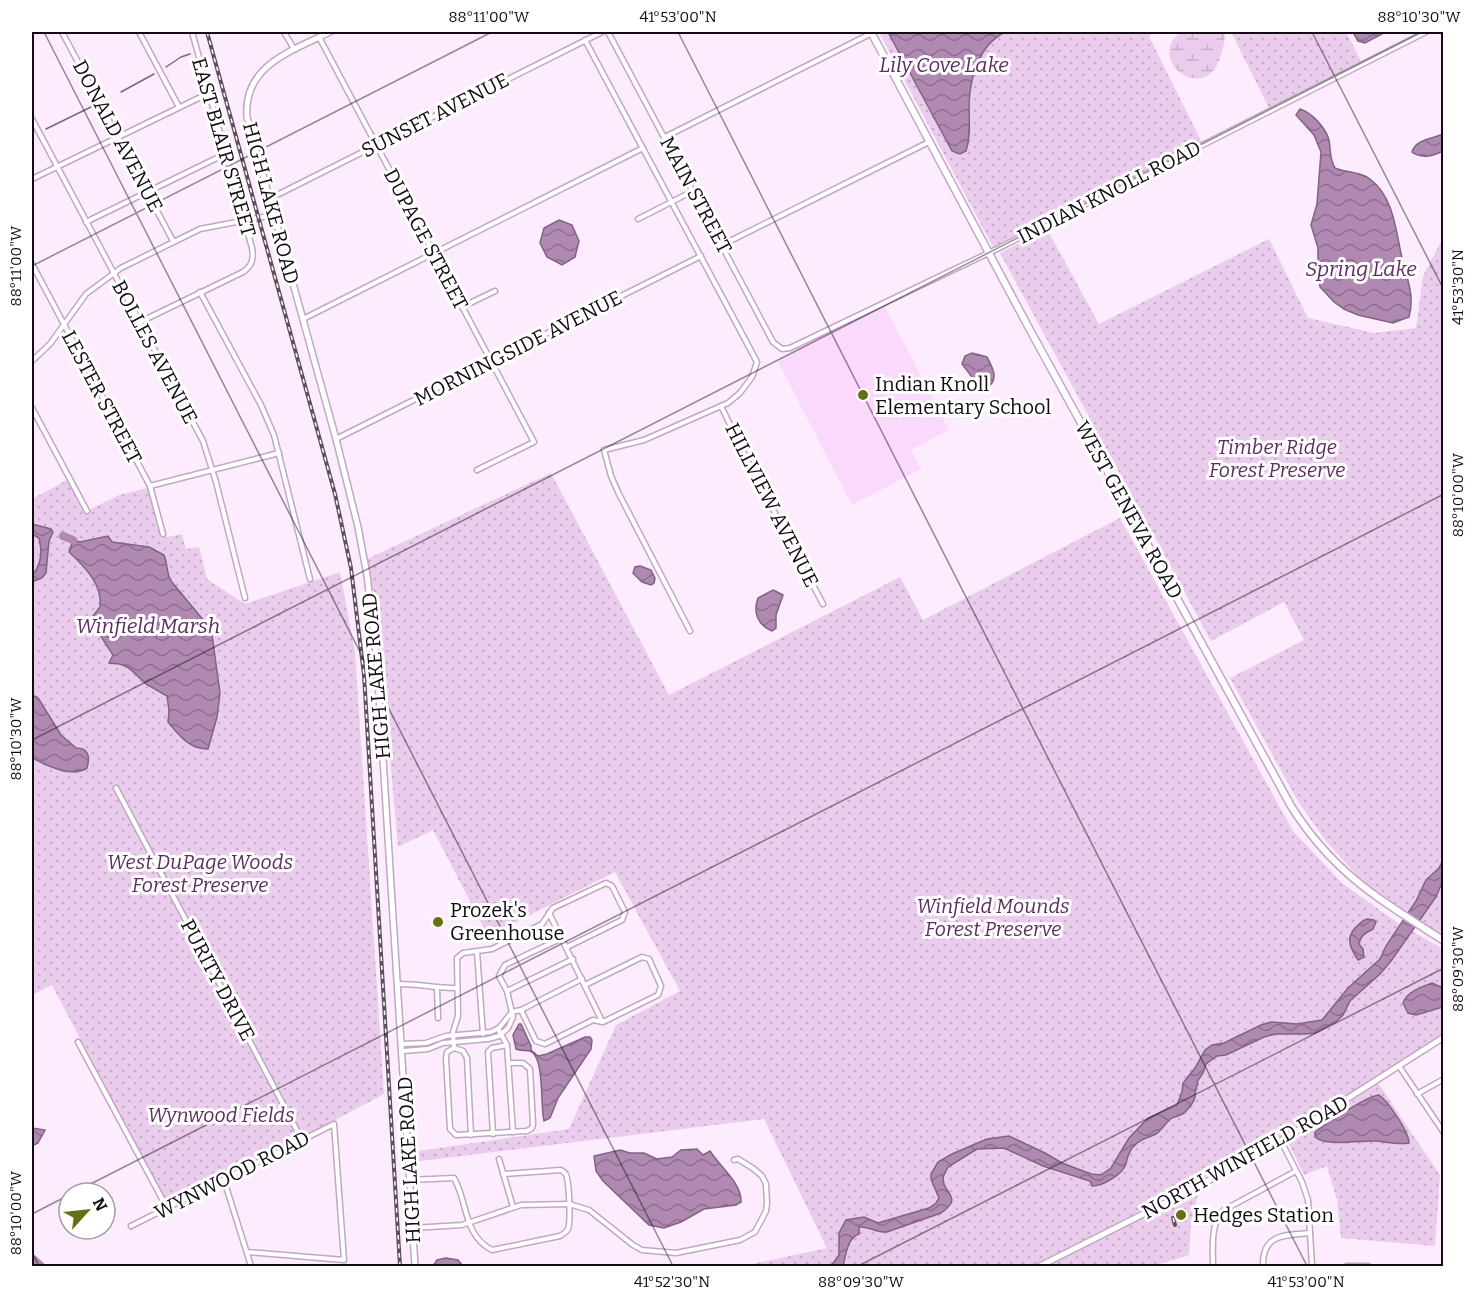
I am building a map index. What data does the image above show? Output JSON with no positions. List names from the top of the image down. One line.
{"streets":{"main road":["WEST GENEVA ROAD"],"street":["SUNSET AVENUE","DONALD AVENUE","EAST BLAIR STREET","INDIAN KNOLL ROAD","MAIN STREET","HIGH LAKE ROAD","DUPAGE STREET","MORNINGSIDE AVENUE","BOLLES AVENUE","LESTER STREET","HILLVIEW AVENUE","PURITY DRIVE","NORTH WINFIELD ROAD","WYNWOOD ROAD"]},"crossings":[["SUNSET AVENUE","MAIN STREET"],["SUNSET AVENUE","HIGH LAKE ROAD"],["SUNSET AVENUE","DUPAGE STREET"],["INDIAN KNOLL ROAD","MAIN STREET"],["INDIAN KNOLL ROAD","WEST GENEVA ROAD"],["MAIN STREET","MORNINGSIDE AVENUE"],["MAIN STREET","HILLVIEW AVENUE"],["HIGH LAKE ROAD","MORNINGSIDE AVENUE"],["DUPAGE STREET","MORNINGSIDE AVENUE"],["PURITY DRIVE","WYNWOOD ROAD"]],"water":["Lily Cove Lake","Spring Lake","Winfield Marsh"],"parks":["Timber Ridge Forest Preserve","West DuPage Woods Forest Preserve","Winfield Mounds Forest Preserve","Wynwood Fields"],"places":["Indian Knoll Elementary School","Prozek's Greenhouse","Hedges Station"],"north":"top right","coordinates":["88°11'00\"W","41°53'00\"N","88°10'30\"W","41°53'30\"N","88°10'00\"W","88°09'30\"W","41°52'30\"N"]}
